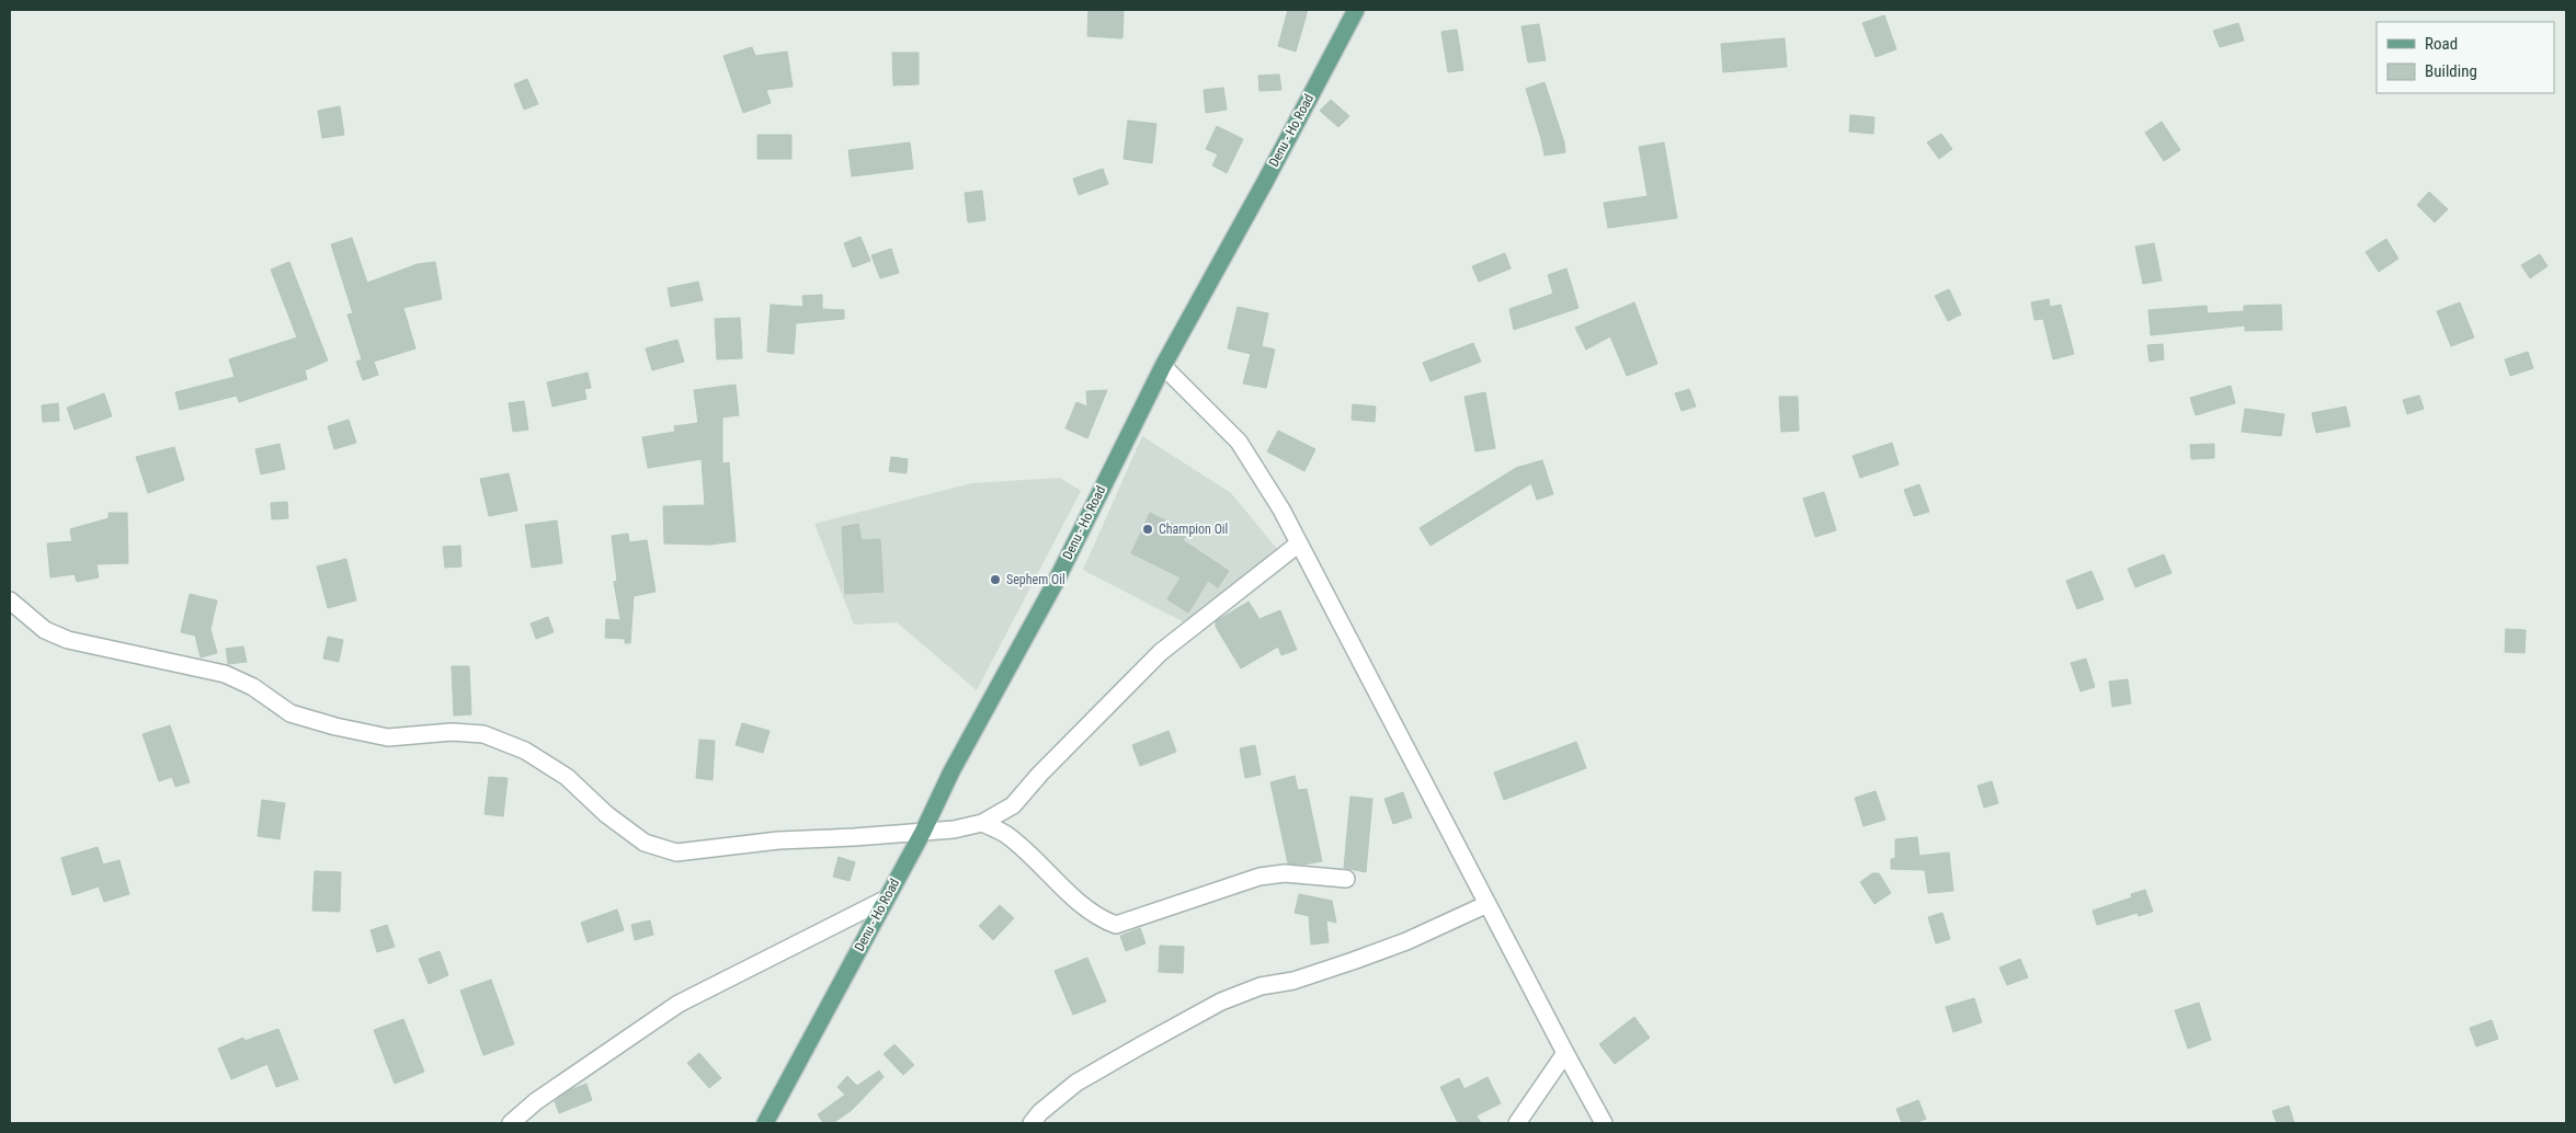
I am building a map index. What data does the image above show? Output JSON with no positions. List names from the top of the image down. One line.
{"streets":{"main road":["Denu - Ho Road"]},"places":["Champion Oil","Sephem Oil"],"legend":["Road","Building"]}
